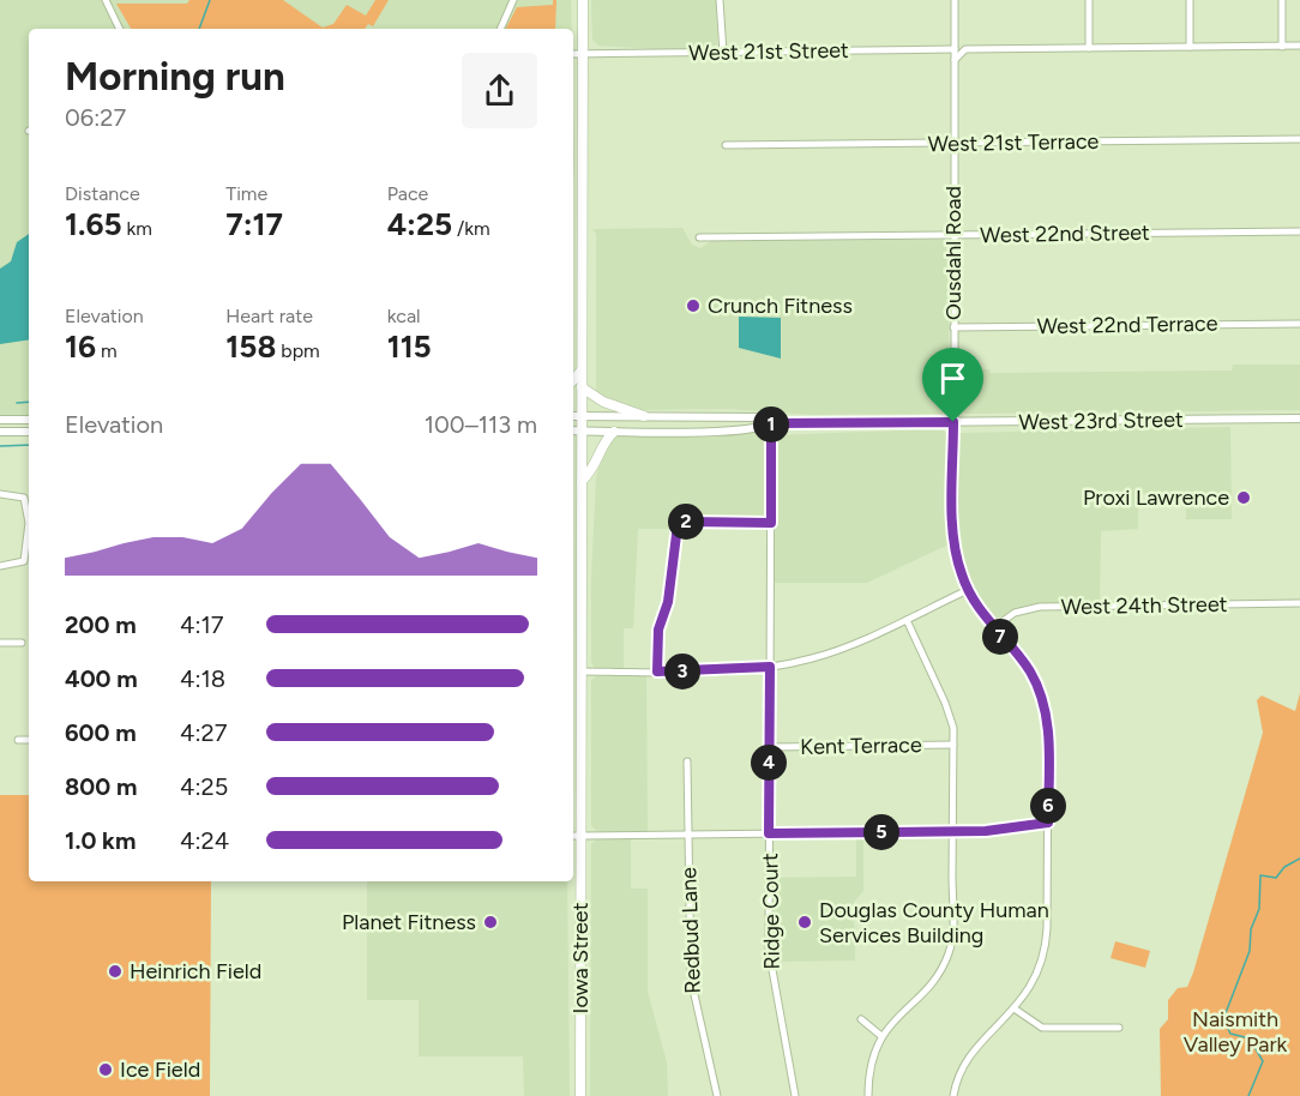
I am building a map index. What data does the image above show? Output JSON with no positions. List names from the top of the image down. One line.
{"streets":{"highway":["Iowa Street"],"main road":["West 23rd Street"],"street":["West 21st Street","West 21st Terrace","West 22nd Street","Ousdahl Road","West 22nd Terrace","West 24th Street","Kent Terrace","Ridge Court","Redbud Lane"]},"crossings":[["West 21st Street","Ousdahl Road"],["West 21st Street","Iowa Street"],["West 21st Terrace","Ousdahl Road"],["West 22nd Street","Ousdahl Road"],["Ousdahl Road","West 22nd Terrace"],["Ousdahl Road","West 23rd Street"],["Ousdahl Road","West 24th Street"],["West 23rd Street","Ridge Court"],["West 23rd Street","Iowa Street"],["Kent Terrace","Ridge Court"]],"parks":["Naismith Valley Park"],"places":["Crunch Fitness","Proxi Lawrence","Planet Fitness","Douglas County Human Services Building","Heinrich Field","Ice Field"],"page":{"heading":["Morning run","06:27"],"stats":[["Distance","1.65 km"],["Time","7:17"],["Pace","4:25 /km"],["Elevation","16 m"],["Heart rate","158 bpm"],["kcal","115"]],"chart":["Elevation","100–113 m"],"pins":["1","2","7","3","4","6","5"],"list":[{"name":"200 m","note":"4:17"},{"name":"400 m","note":"4:18"},{"name":"600 m","note":"4:27"},{"name":"800 m","note":"4:25"},{"name":"1.0 km","note":"4:24"}]}}
